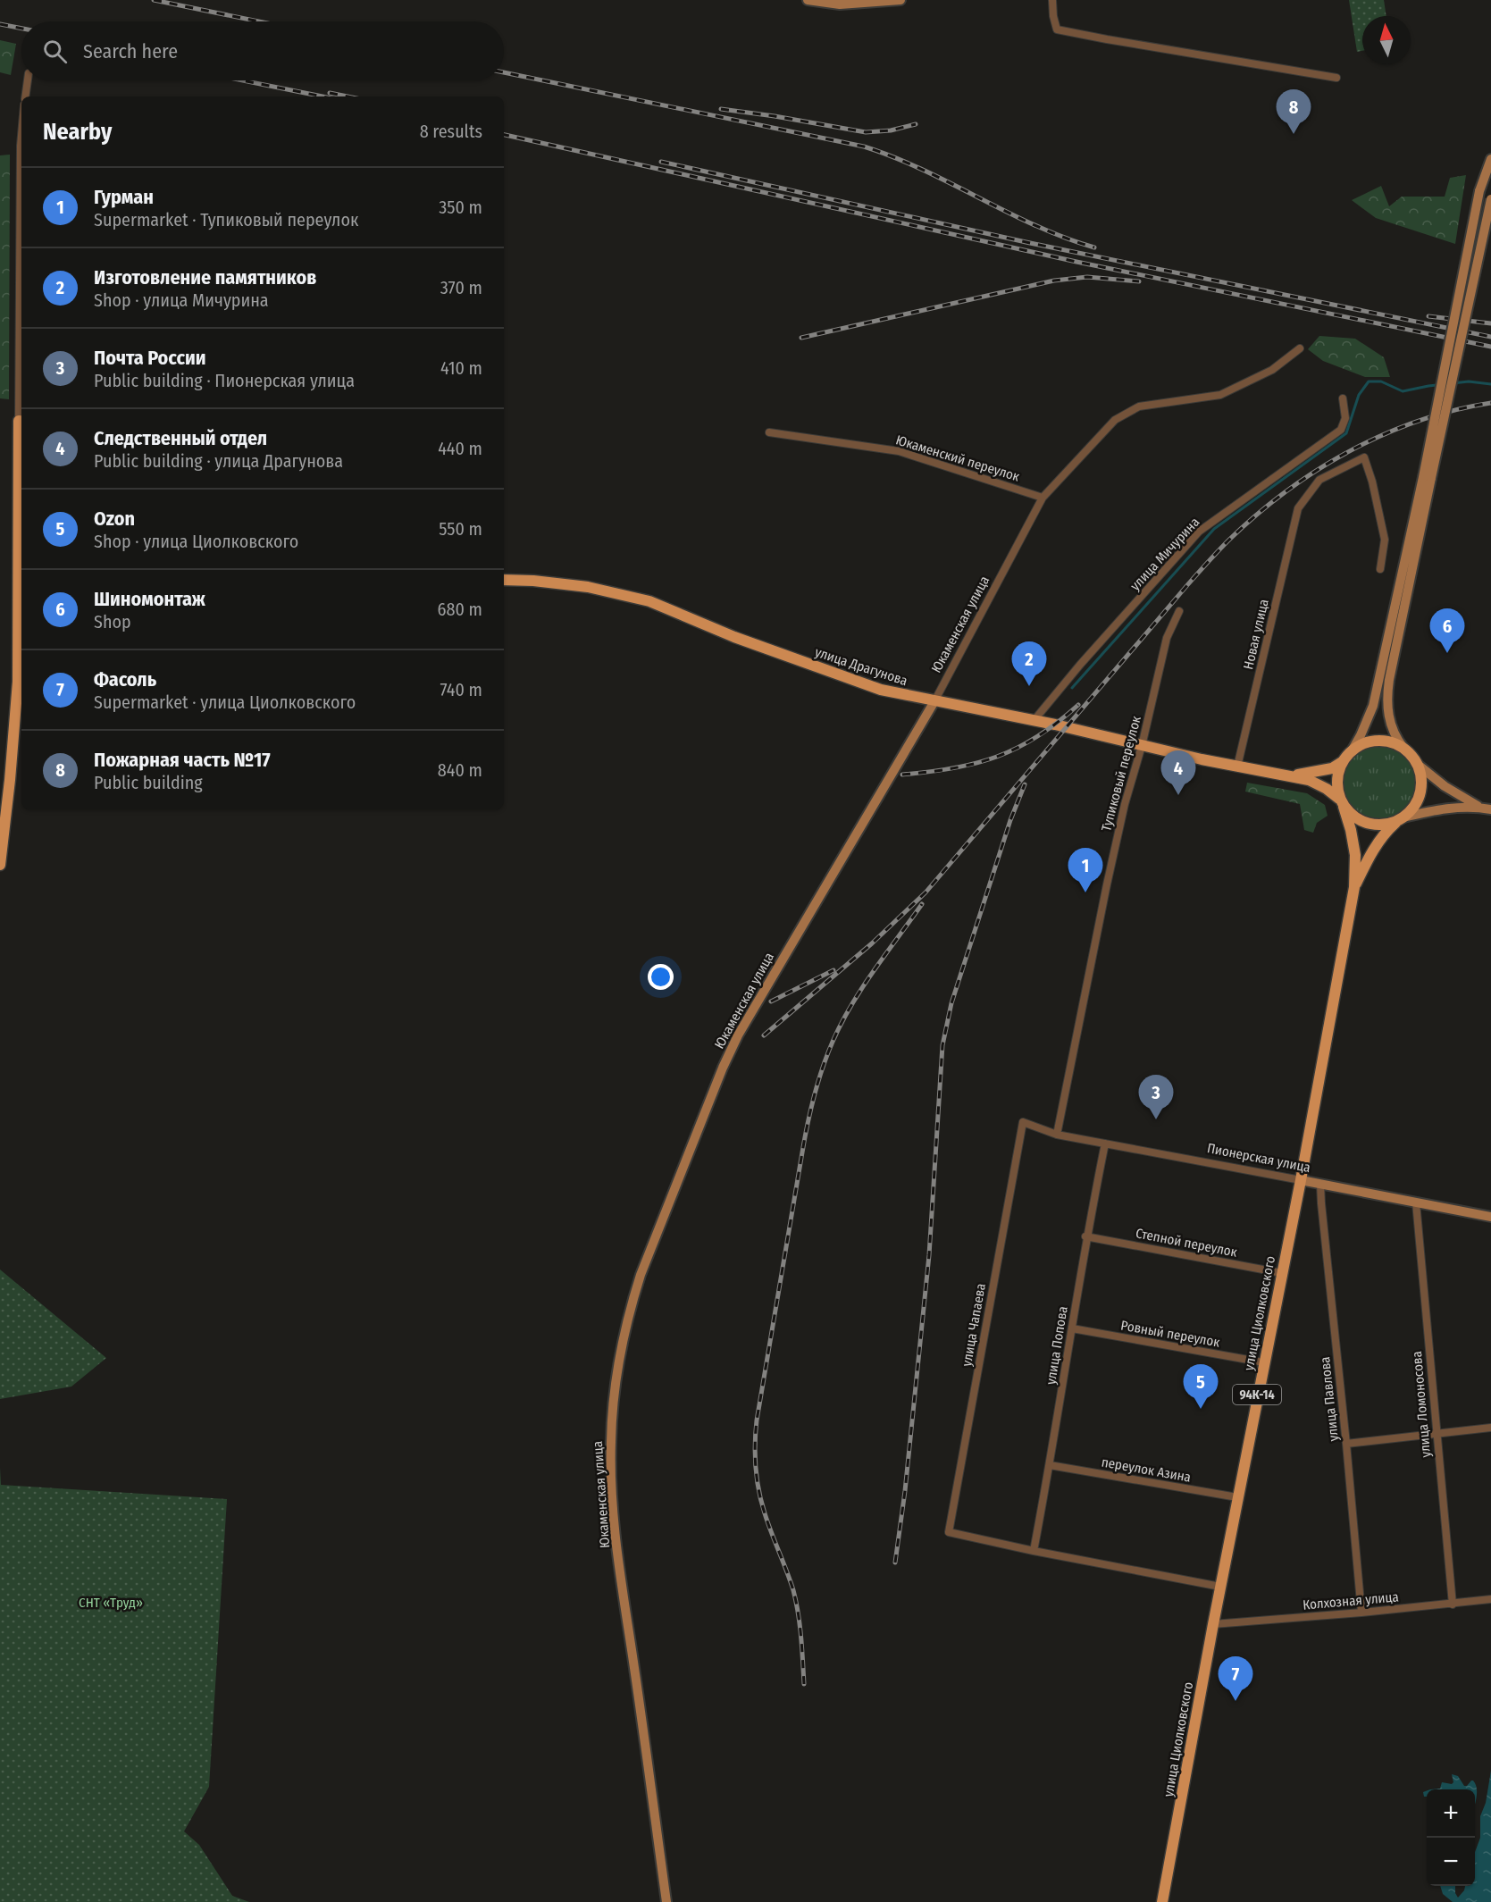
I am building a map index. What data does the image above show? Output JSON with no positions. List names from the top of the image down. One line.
{"streets":{"main road":["улица Драгунова","улица Циолковского","94К-14"],"street":["Юкаменский переулок","улица Мичурина","Юкаменская улица","Новая улица","Тупиковый переулок","Пионерская улица","Степной переулок","улица Чапаева","Ровный переулок","улица Попова","улица Павлова","улица Ломоносова","переулок Азина","Колхозная улица"]},"crossings":[["Юкаменский переулок","Юкаменская улица"],["улица Мичурина","улица Драгунова"],["Юкаменская улица","улица Драгунова"],["Новая улица","улица Драгунова"],["улица Драгунова","Тупиковый переулок"],["улица Драгунова","улица Циолковского"],["Тупиковый переулок","Пионерская улица"],["Пионерская улица","улица Циолковского"],["Пионерская улица","улица Чапаева"],["Пионерская улица","улица Попова"],["Пионерская улица","улица Павлова"],["Пионерская улица","улица Ломоносова"],["Степной переулок","улица Циолковского"],["Степной переулок","улица Попова"],["улица Циолковского","Ровный переулок"],["улица Циолковского","переулок Азина"],["улица Циолковского","Колхозная улица"],["улица Чапаева","улица Попова"],["Ровный переулок","улица Попова"],["улица Попова","переулок Азина"],["улица Павлова","Колхозная улица"],["улица Ломоносова","Колхозная улица"]],"parks":["СНТ «Труд»"],"north":"top","page":{"search":"Search here","pins":["8","6","2","4","1","3","5","7"],"heading":["Nearby","8 results"],"list":[{"mark":"1","name":"Гурман","note":"Supermarket · Тупиковый переулок","value":"350 m"},{"mark":"2","name":"Изготовление памятников","note":"Shop · улица Мичурина","value":"370 m"},{"mark":"3","name":"Почта России","note":"Public building · Пионерская улица","value":"410 m"},{"mark":"4","name":"Следственный отдел","note":"Public building · улица Драгунова","value":"440 m"},{"mark":"5","name":"Ozon","note":"Shop · улица Циолковского","value":"550 m"},{"mark":"6","name":"Шиномонтаж","note":"Shop","value":"680 m"},{"mark":"7","name":"Фасоль","note":"Supermarket · улица Циолковского","value":"740 m"},{"mark":"8","name":"Пожарная часть №17","note":"Public building","value":"840 m"}],"map_buttons":["+","−"]}}
